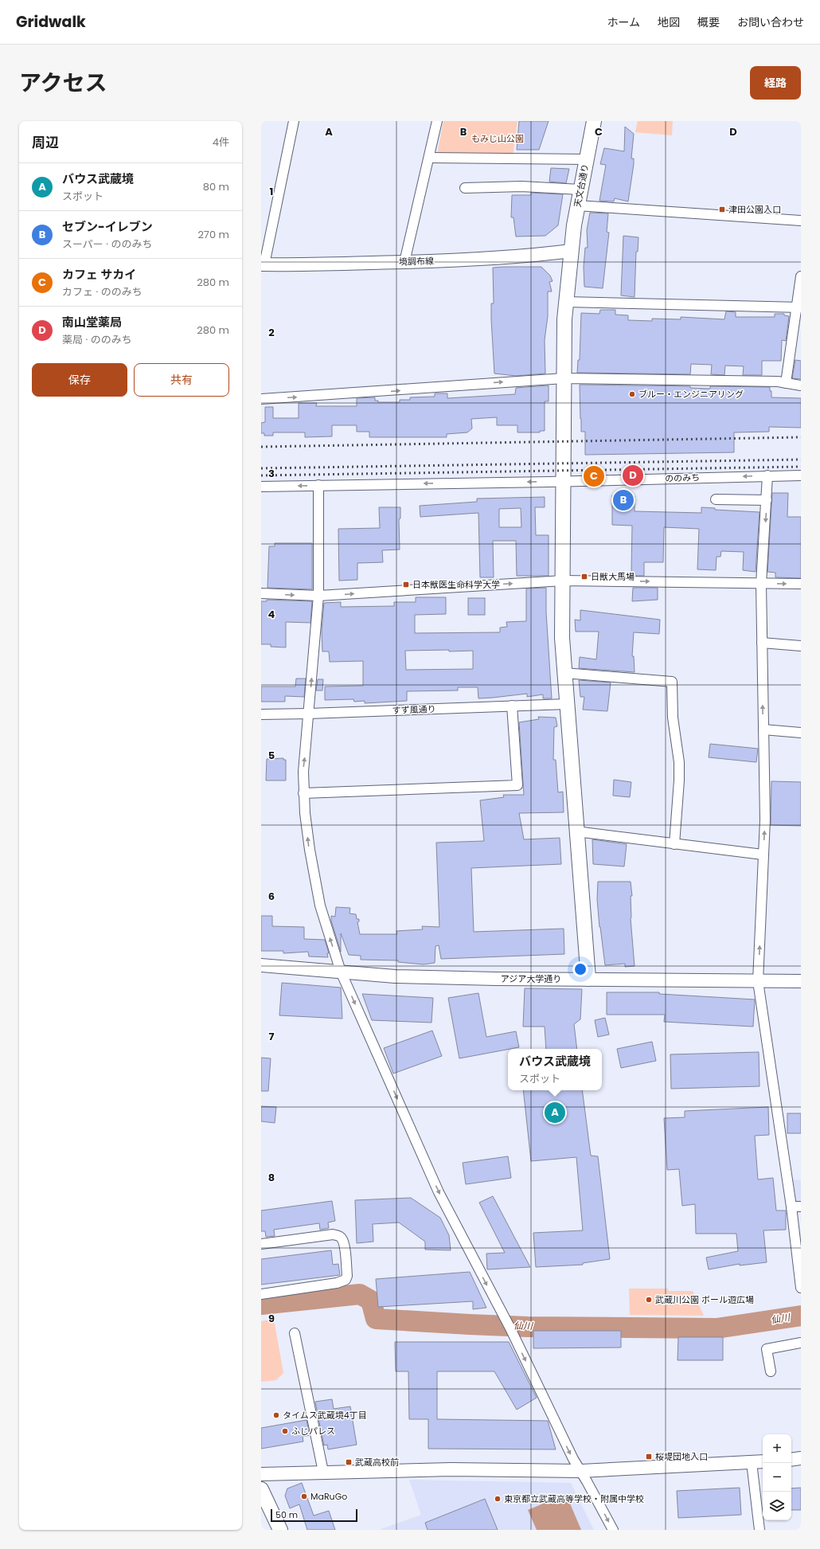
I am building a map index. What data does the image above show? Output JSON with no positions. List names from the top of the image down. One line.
{"streets":{"main road":["天文台通り"],"street":["境調布線","ののみち","すず風通り","アジア大学通り"]},"crossings":[["天文台通り","境調布線"],["天文台通り","ののみち"],["天文台通り","すず風通り"],["天文台通り","アジア大学通り"]],"one_way":["ののみち"],"water":["仙川"],"parks":["もみじ山公園"],"places":{"transit":["津田公園入口","日獣大馬場","日本獣医生命科学大学","桜堤団地入口","武蔵高校前"],"other":["ブルー・エンジニアリング","武蔵川公園 ボール遊広場","タイムス武蔵境4丁目","ふじパレス","MaRuGo","東京都立武蔵高等学校・附属中学校"]},"scale_bar":"50 m","page":{"header":"Gridwalk","nav":["ホーム","地図","概要","お問い合わせ"],"title":"アクセス","buttons":["経路",["保存","共有"]],"heading":["周辺","4件"],"list":[{"mark":"A","name":"バウス武蔵境","note":"スポット","value":"80 m"},{"mark":"B","name":"セブン-イレブン","note":"スーパー · ののみち","value":"270 m"},{"mark":"C","name":"カフェ サカイ","note":"カフェ · ののみち","value":"280 m"},{"mark":"D","name":"南山堂薬局","note":"薬局 · ののみち","value":"280 m"}],"pins":["D","C","B","A"],"popup":["バウス武蔵境","スポット"],"map_buttons":["+","−"],"scale":"50 m"},"grid":{"columns":["A","B","C","D"],"rows":["1","2","3","4","5","6","7","8","9"]}}
